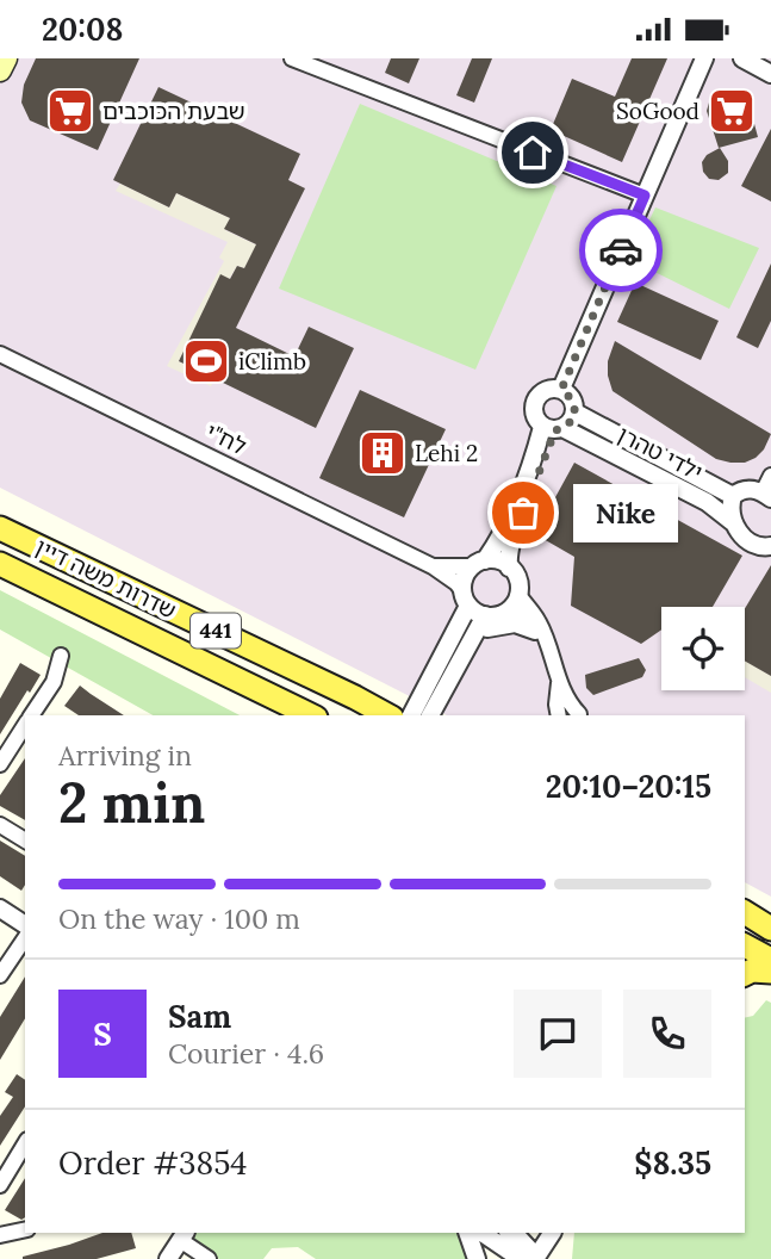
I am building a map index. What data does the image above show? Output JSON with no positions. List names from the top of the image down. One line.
{"streets":{"main road":["שדרות משה דיין","441"],"street":["לח\"י","ילדי טהרן"]},"places":{"supermarket":["שבעת הכוכבים","SoGood"],"sports":["iClimb"],"building":["Lehi 2"],"other":["Nike"]},"page":{"status":"20:08","bubble":"Nike","heading":["2 min","Arriving in","20:10–20:15"],"panel":["Sam","Courier · 4.6","Order #3854","$8.35"],"bar":"On the way · 100 m","round":"S"}}
